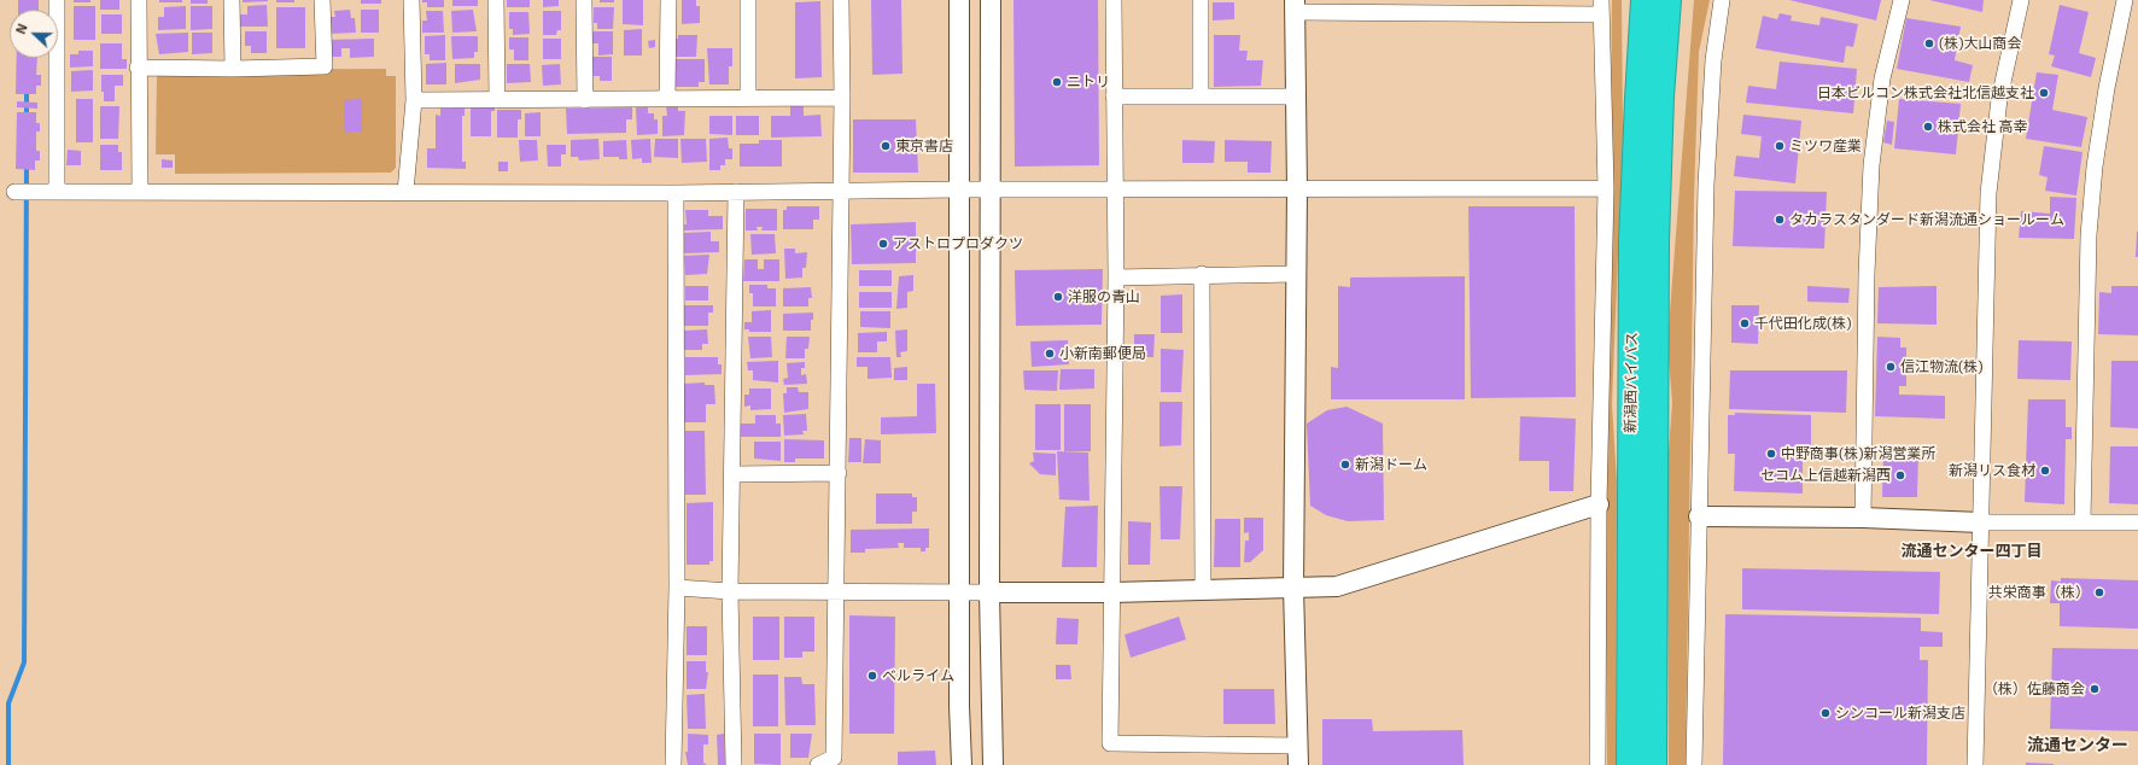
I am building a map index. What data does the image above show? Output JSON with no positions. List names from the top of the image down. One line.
{"streets":{"highway":["新潟西バイパス"]},"districts":["流通センター四丁目","流通センター"],"places":["(株)大山商会","ニトリ","日本ビルコン株式会社北信越支社","株式会社 高幸","東京書店","ミツワ産業","タカラスタンダード新潟流通ショールーム","アストロプロダクツ","洋服の青山","千代田化成(株)","小新南郵便局","信江物流(株)","中野商事(株)新潟営業所","新潟ドーム","新潟リス食材","セコム上信越新潟西","共栄商事（株）","ベルライム","（株）佐藤商会","シンコール新潟支店"],"north":"left"}
